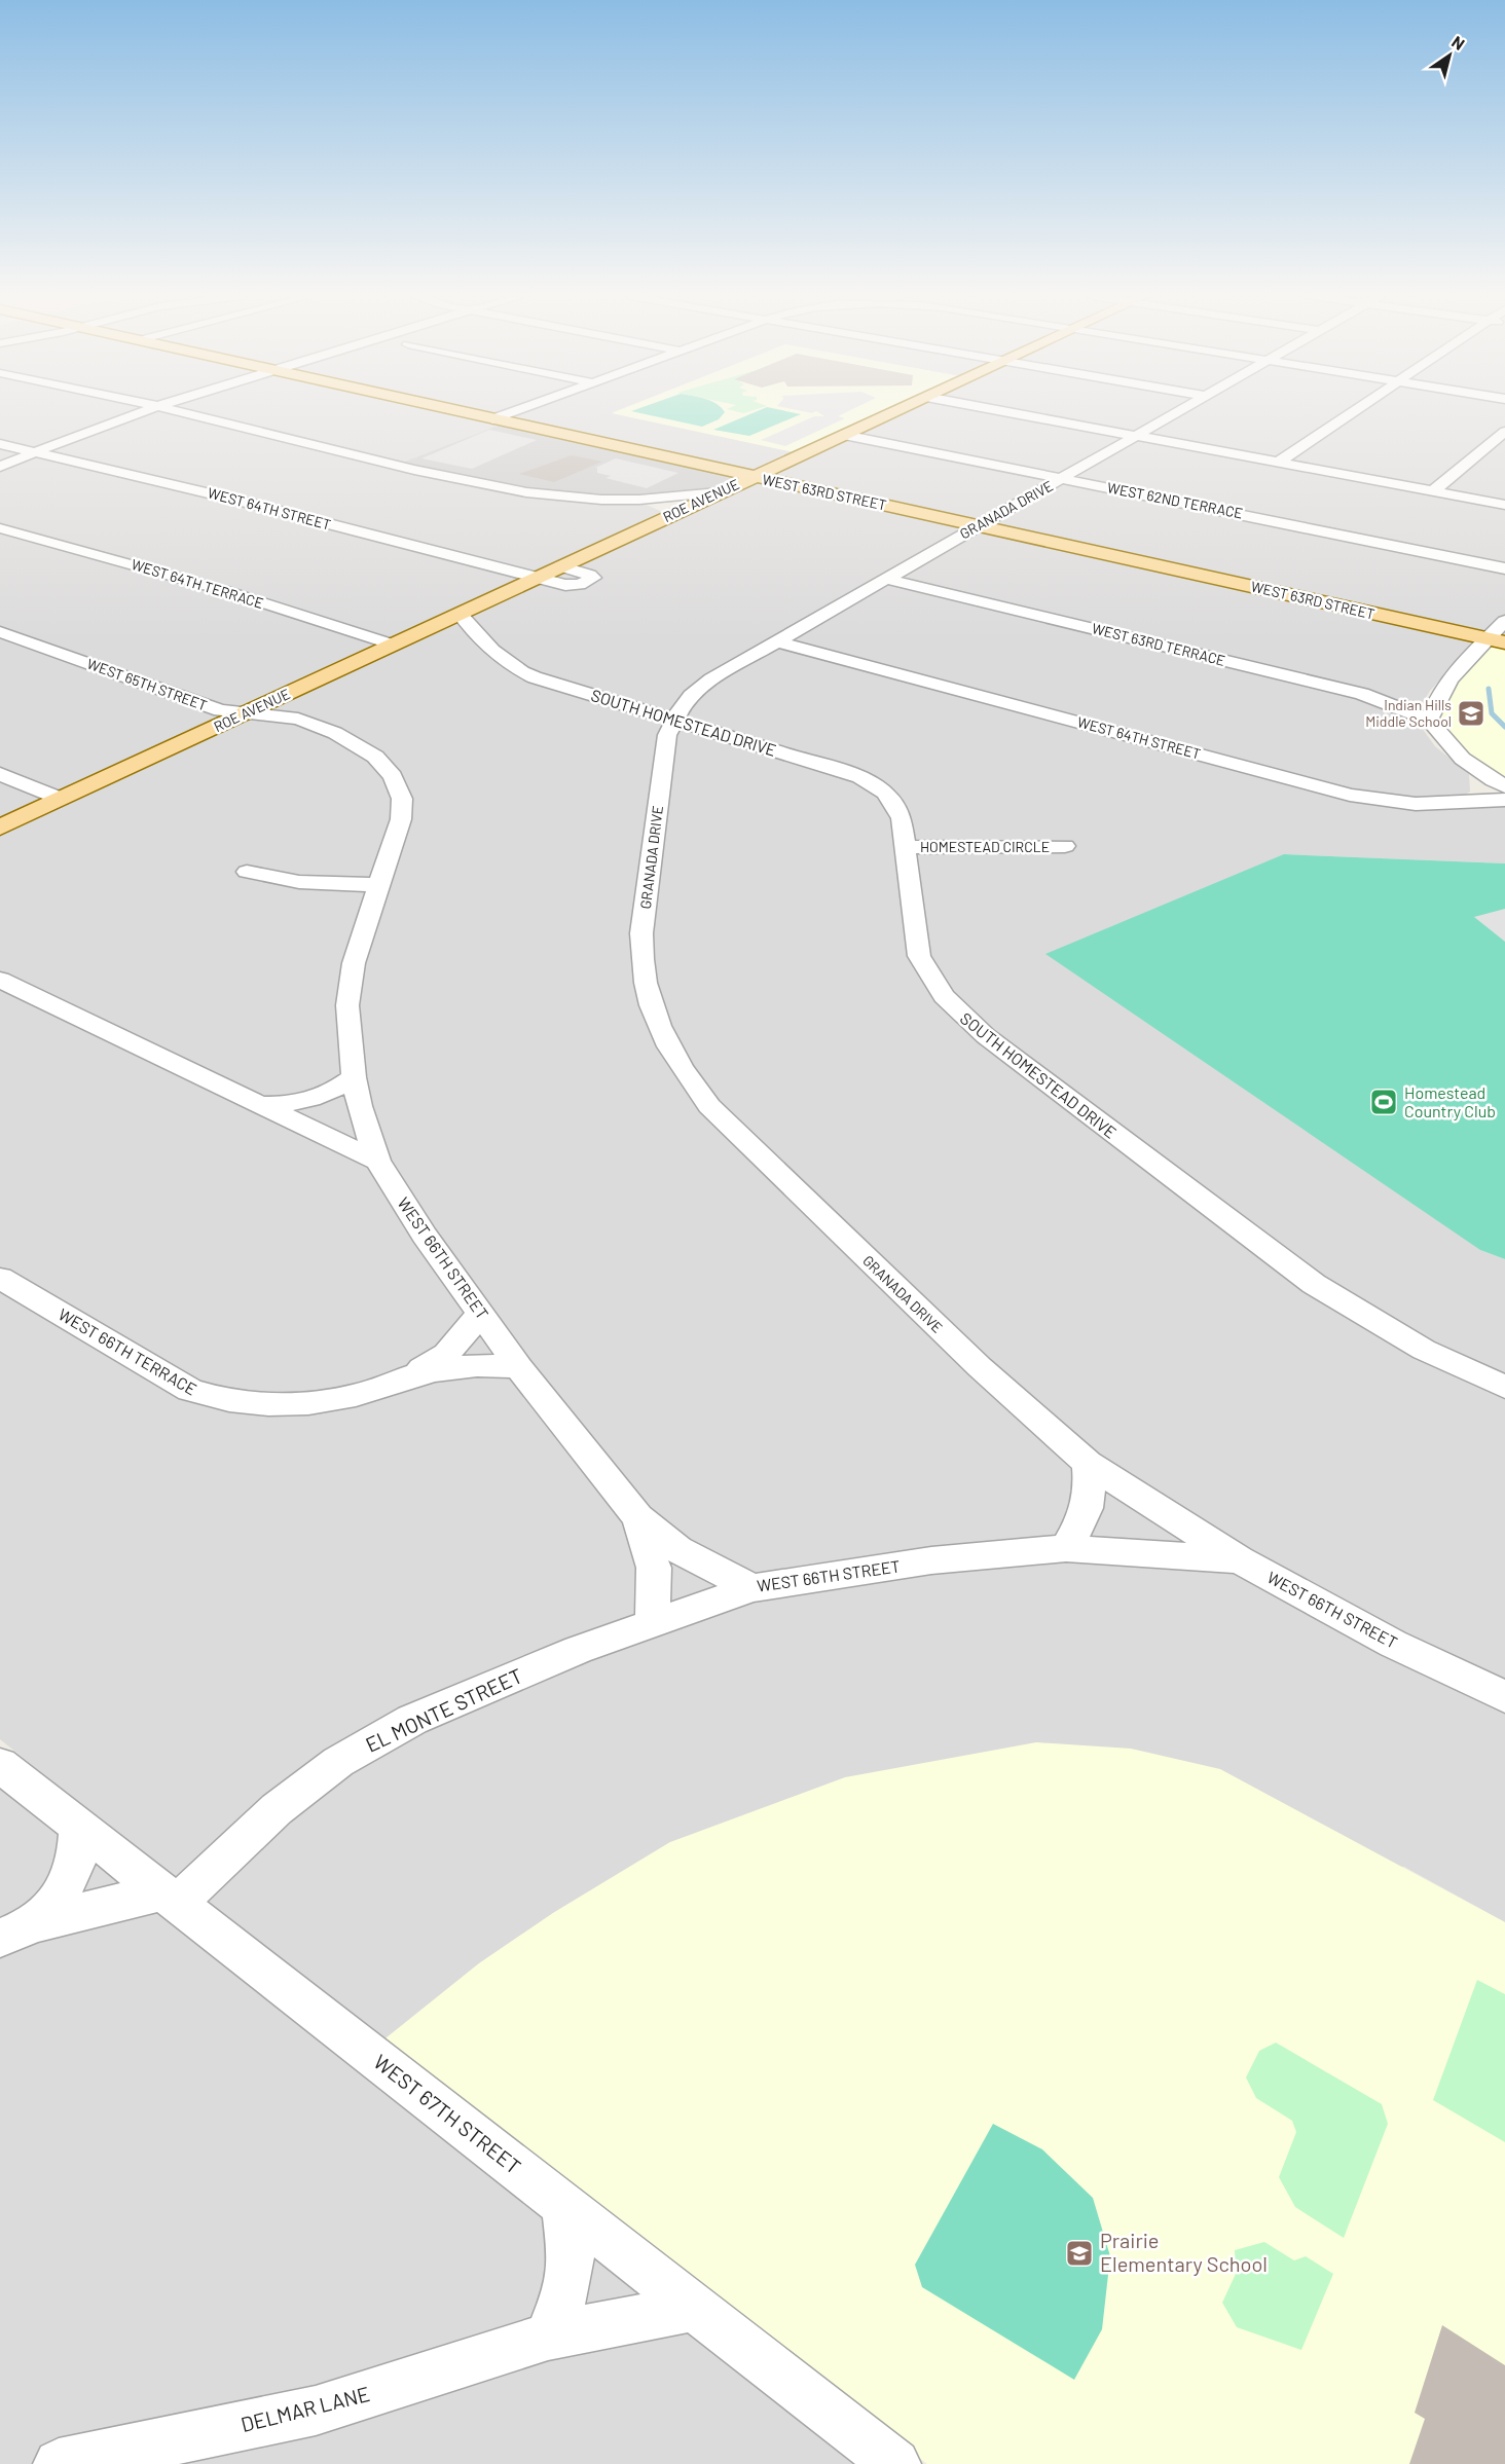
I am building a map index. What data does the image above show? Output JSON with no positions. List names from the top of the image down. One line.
{"streets":{"main road":["WEST 63RD STREET","ROE AVENUE"],"street":["WEST 62ND TERRACE","WEST 64TH STREET","GRANADA DRIVE","WEST 64TH TERRACE","WEST 63RD TERRACE","WEST 65TH STREET","SOUTH HOMESTEAD DRIVE","HOMESTEAD CIRCLE","WEST 66TH STREET","WEST 66TH TERRACE","EL MONTE STREET","WEST 67TH STREET","DELMAR LANE"]},"crossings":[["WEST 63RD STREET","ROE AVENUE"],["WEST 63RD STREET","GRANADA DRIVE"],["ROE AVENUE","WEST 62ND TERRACE"],["ROE AVENUE","WEST 64TH STREET"],["ROE AVENUE","WEST 64TH TERRACE"],["ROE AVENUE","WEST 65TH STREET"],["ROE AVENUE","SOUTH HOMESTEAD DRIVE"],["WEST 62ND TERRACE","GRANADA DRIVE"],["WEST 64TH STREET","GRANADA DRIVE"],["GRANADA DRIVE","WEST 63RD TERRACE"],["GRANADA DRIVE","SOUTH HOMESTEAD DRIVE"],["GRANADA DRIVE","WEST 66TH STREET"],["WEST 65TH STREET","WEST 66TH STREET"],["SOUTH HOMESTEAD DRIVE","HOMESTEAD CIRCLE"],["WEST 66TH STREET","WEST 66TH TERRACE"],["WEST 66TH STREET","EL MONTE STREET"],["EL MONTE STREET","WEST 67TH STREET"],["WEST 67TH STREET","DELMAR LANE"]],"places":{"school or university":["Indian Hills Middle School","Prairie Elementary School"],"sports":["Homestead Country Club"]},"north":"top right"}
